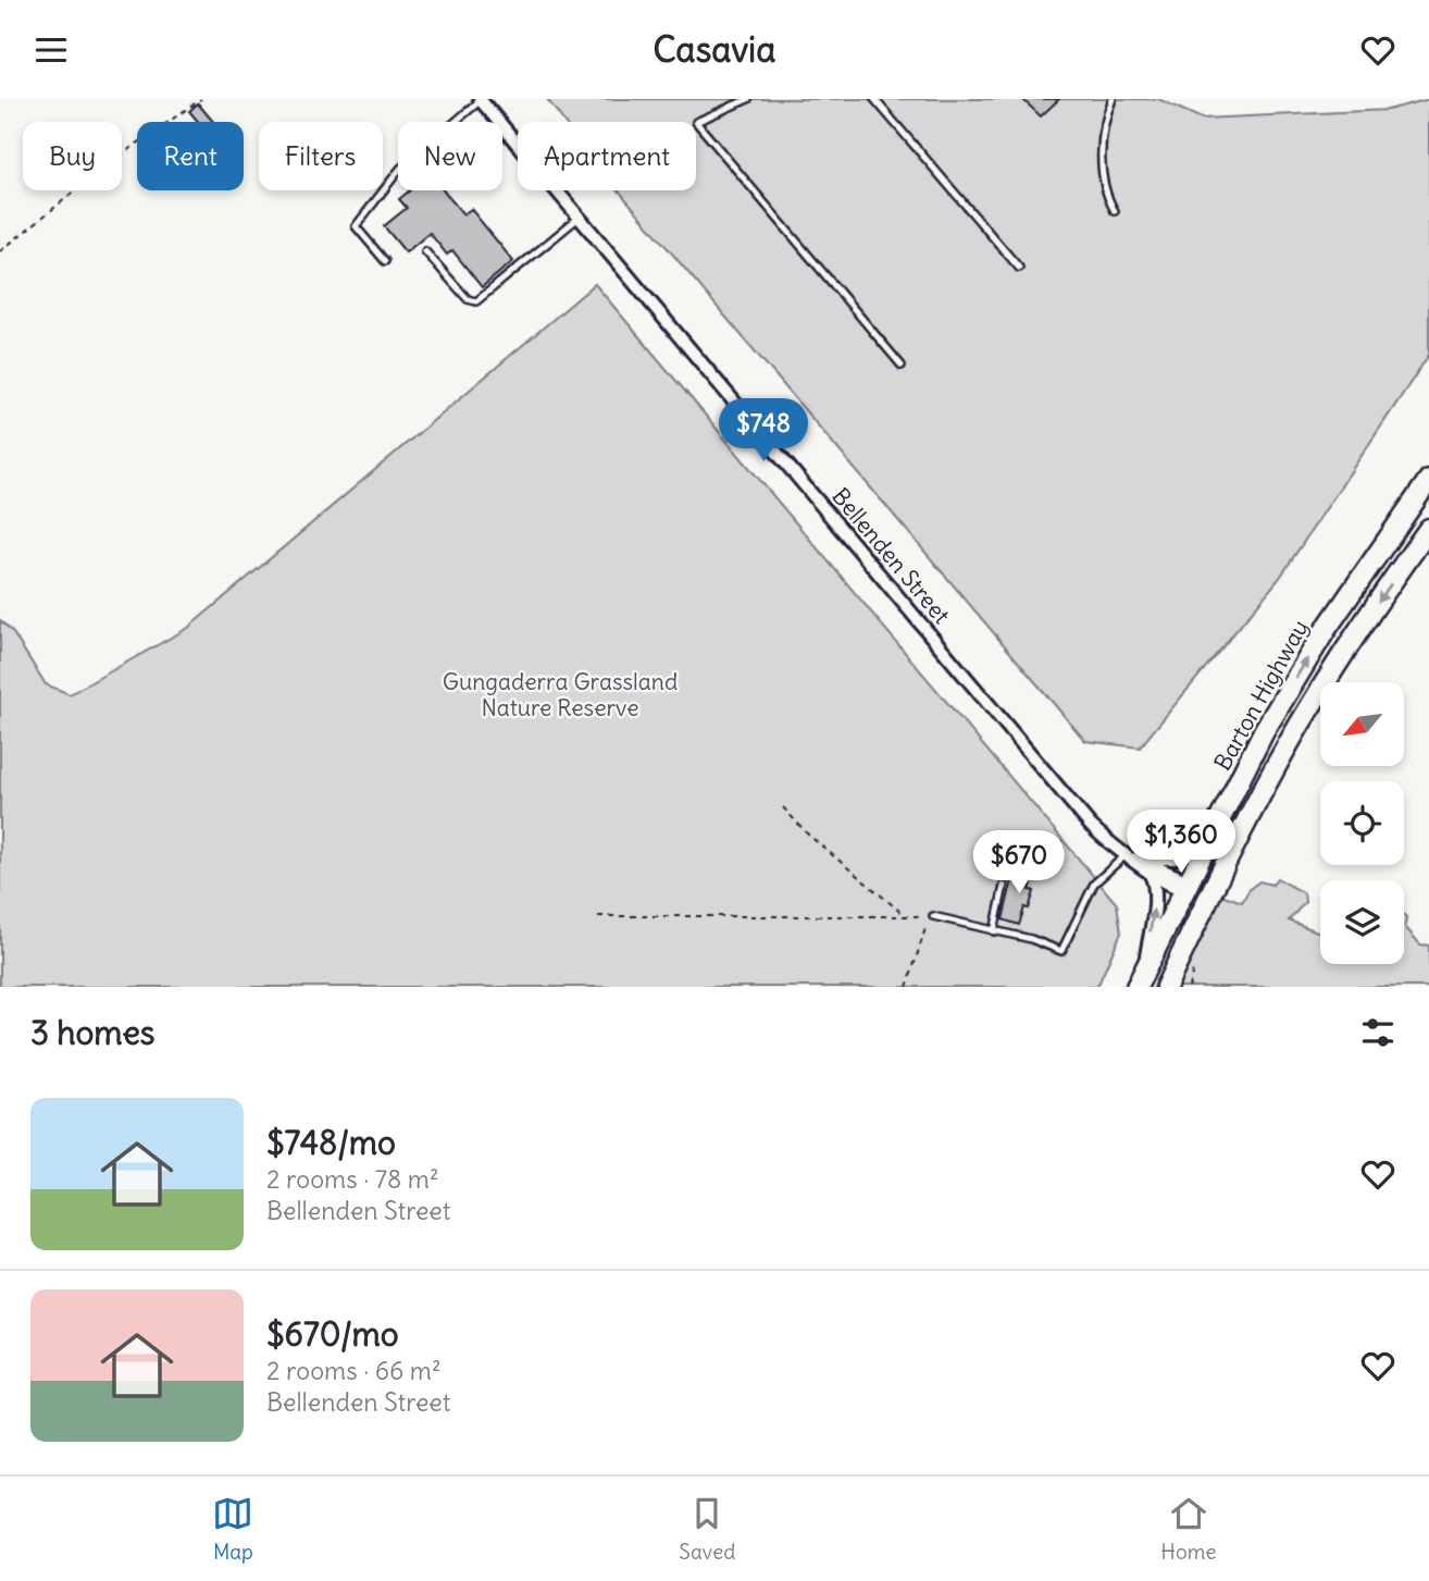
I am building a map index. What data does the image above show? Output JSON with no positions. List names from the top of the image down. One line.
{"streets":{"highway":["Barton Highway"],"street":["Bellenden Street"]},"crossings":[["Bellenden Street","Barton Highway"]],"parks":["Gungaderra Grassland Nature Reserve"],"north":"bottom left","page":{"header":"Casavia","chip":["Buy","Rent","Filters","New","Apartment"],"price":["$748","$1,360","$670"],"heading":"3 homes","list":[{"name":"$748/mo","note":"2 rooms · 78 m² · Bellenden Street"},{"name":"$670/mo","note":"2 rooms · 66 m² · Bellenden Street"}],"tabs":["Map","Saved","Home"]}}
